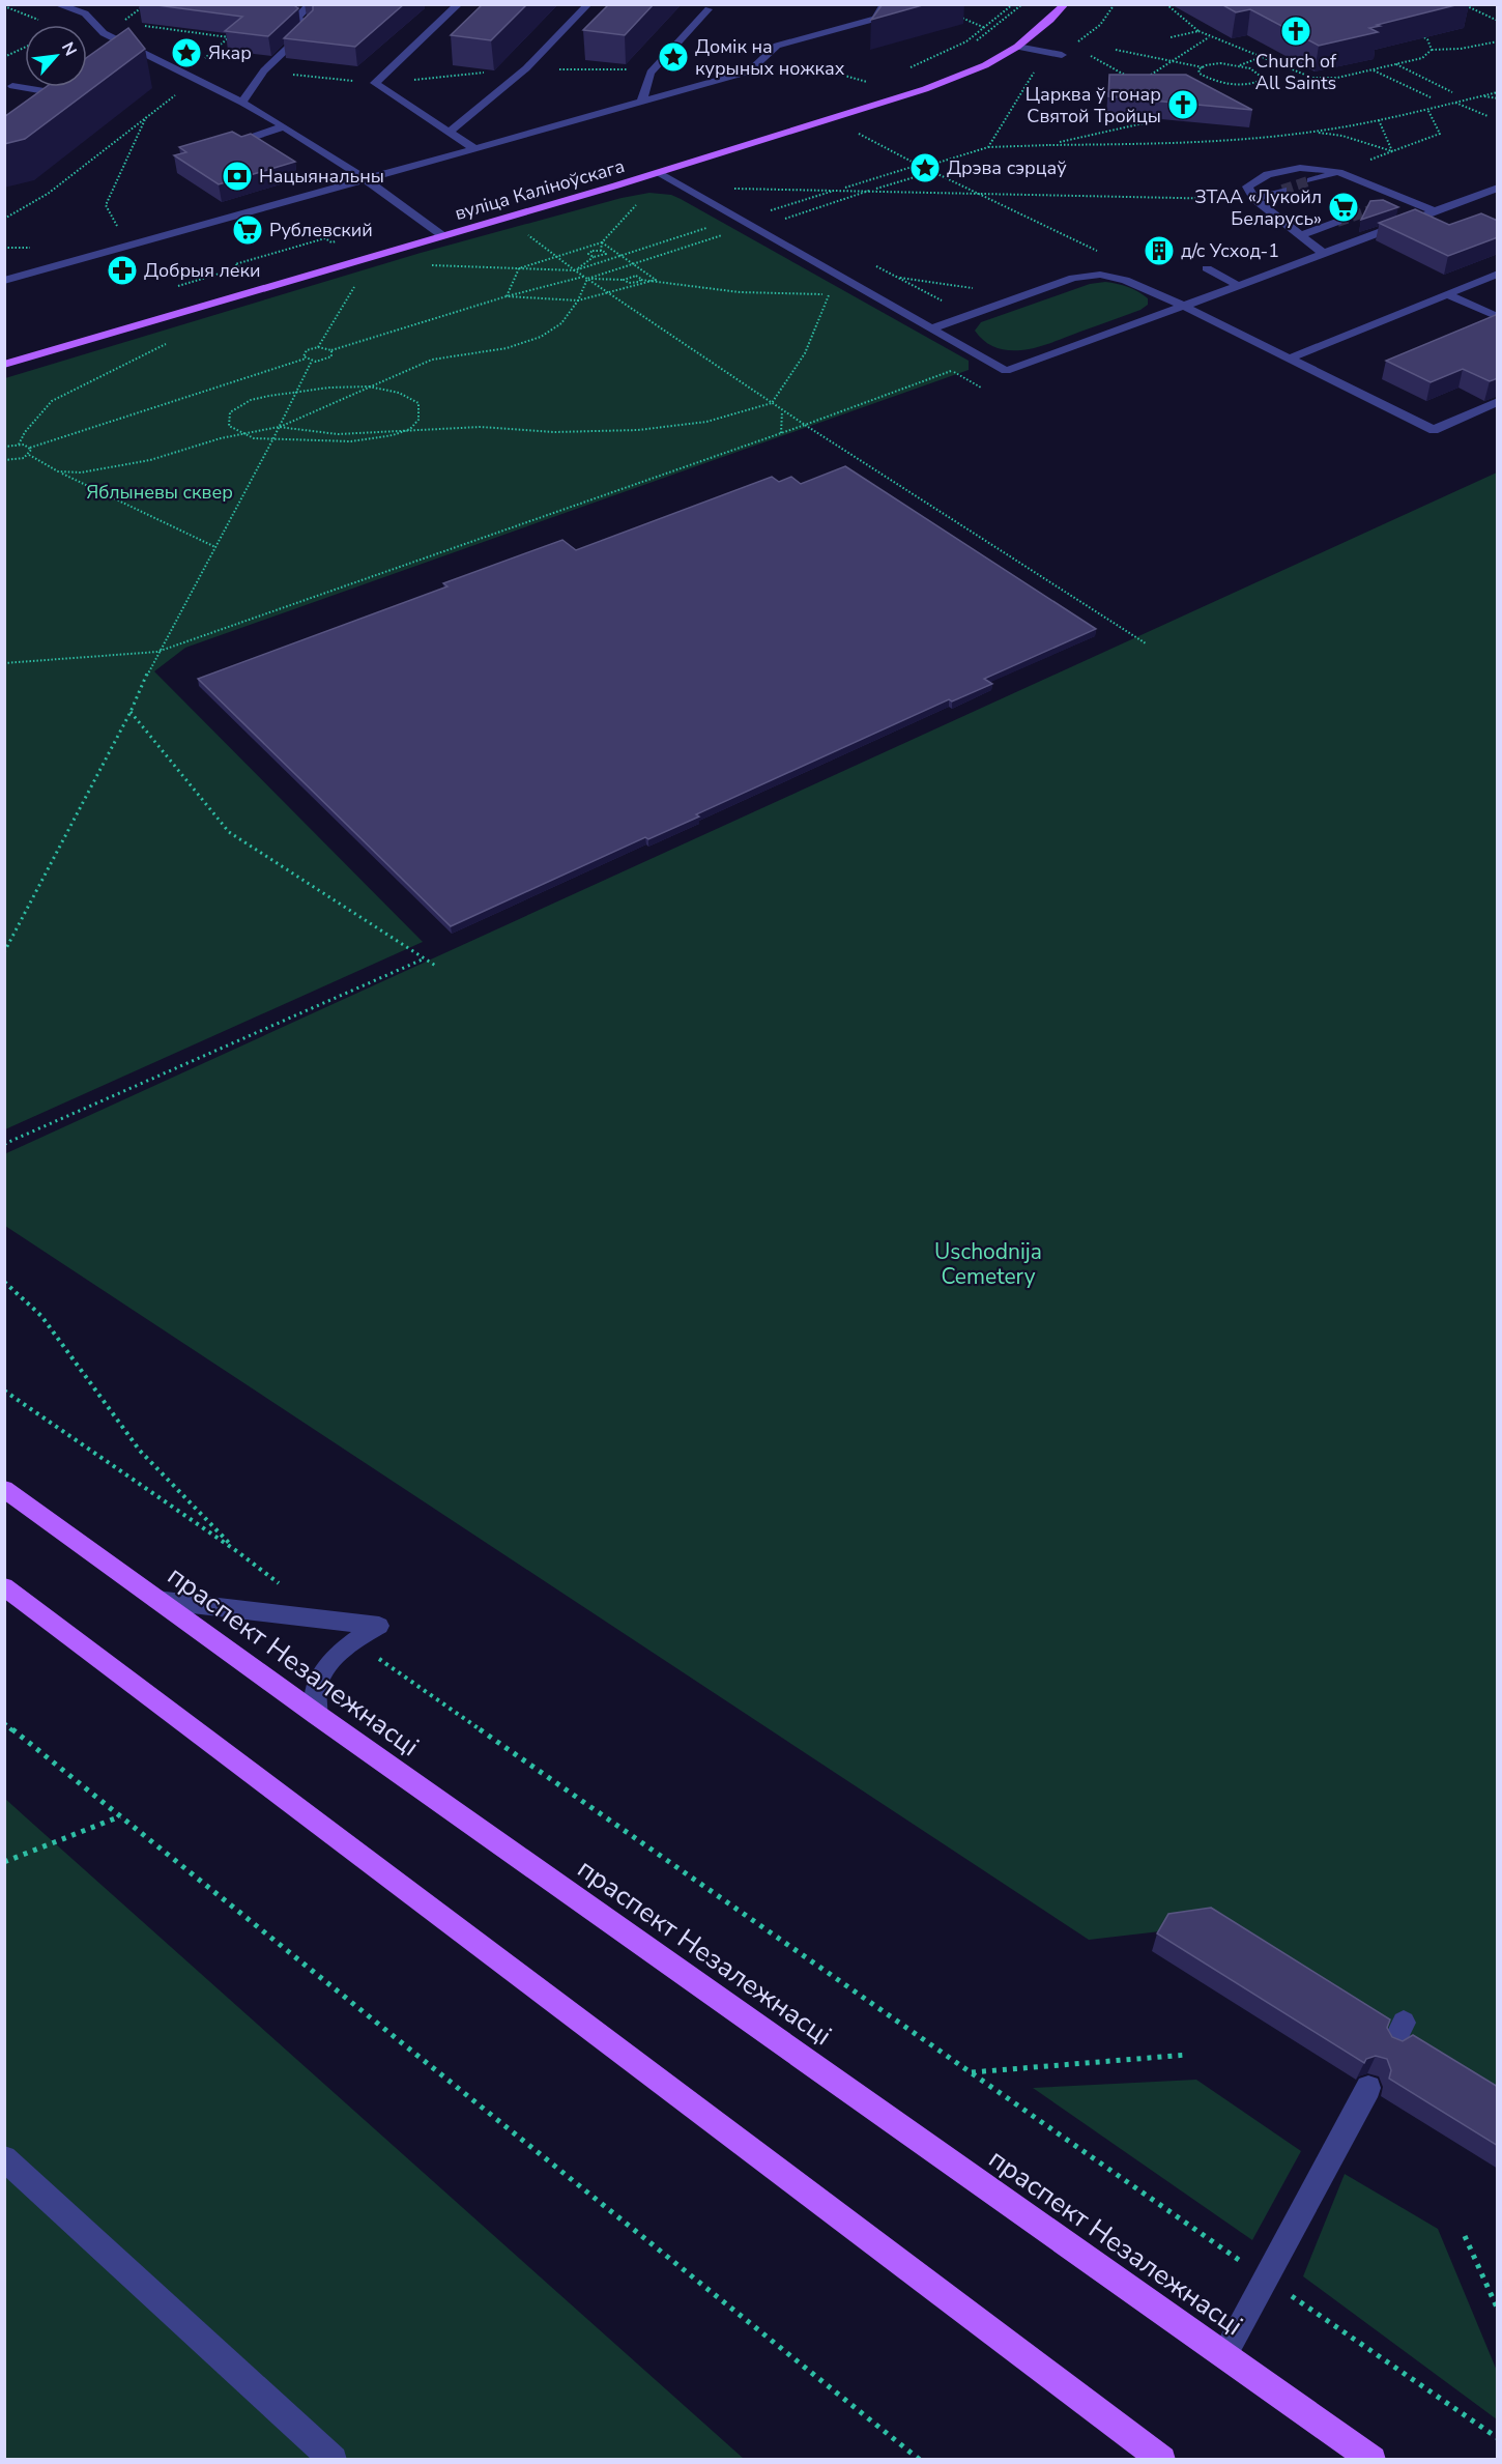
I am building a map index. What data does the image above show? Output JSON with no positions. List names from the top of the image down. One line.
{"streets":{"main road":["вуліца Каліноўскага","праспект Незалежнасці"]},"parks":["Яблыневы сквер","Uschodnija Cemetery"],"places":{"church":["Church of All Saints","Царква ў гонар Святой Тройцы"],"place":["Якар","Домік на курыных ножках","Дрэва сэрцаў"],"bank":["Нацыянальны"],"supermarket":["ЗТАА «Лукойл Беларусь»","Рублевский"],"building":["д/с Усход-1"],"pharmacy":["Добрыя леки"]},"north":"top right"}
